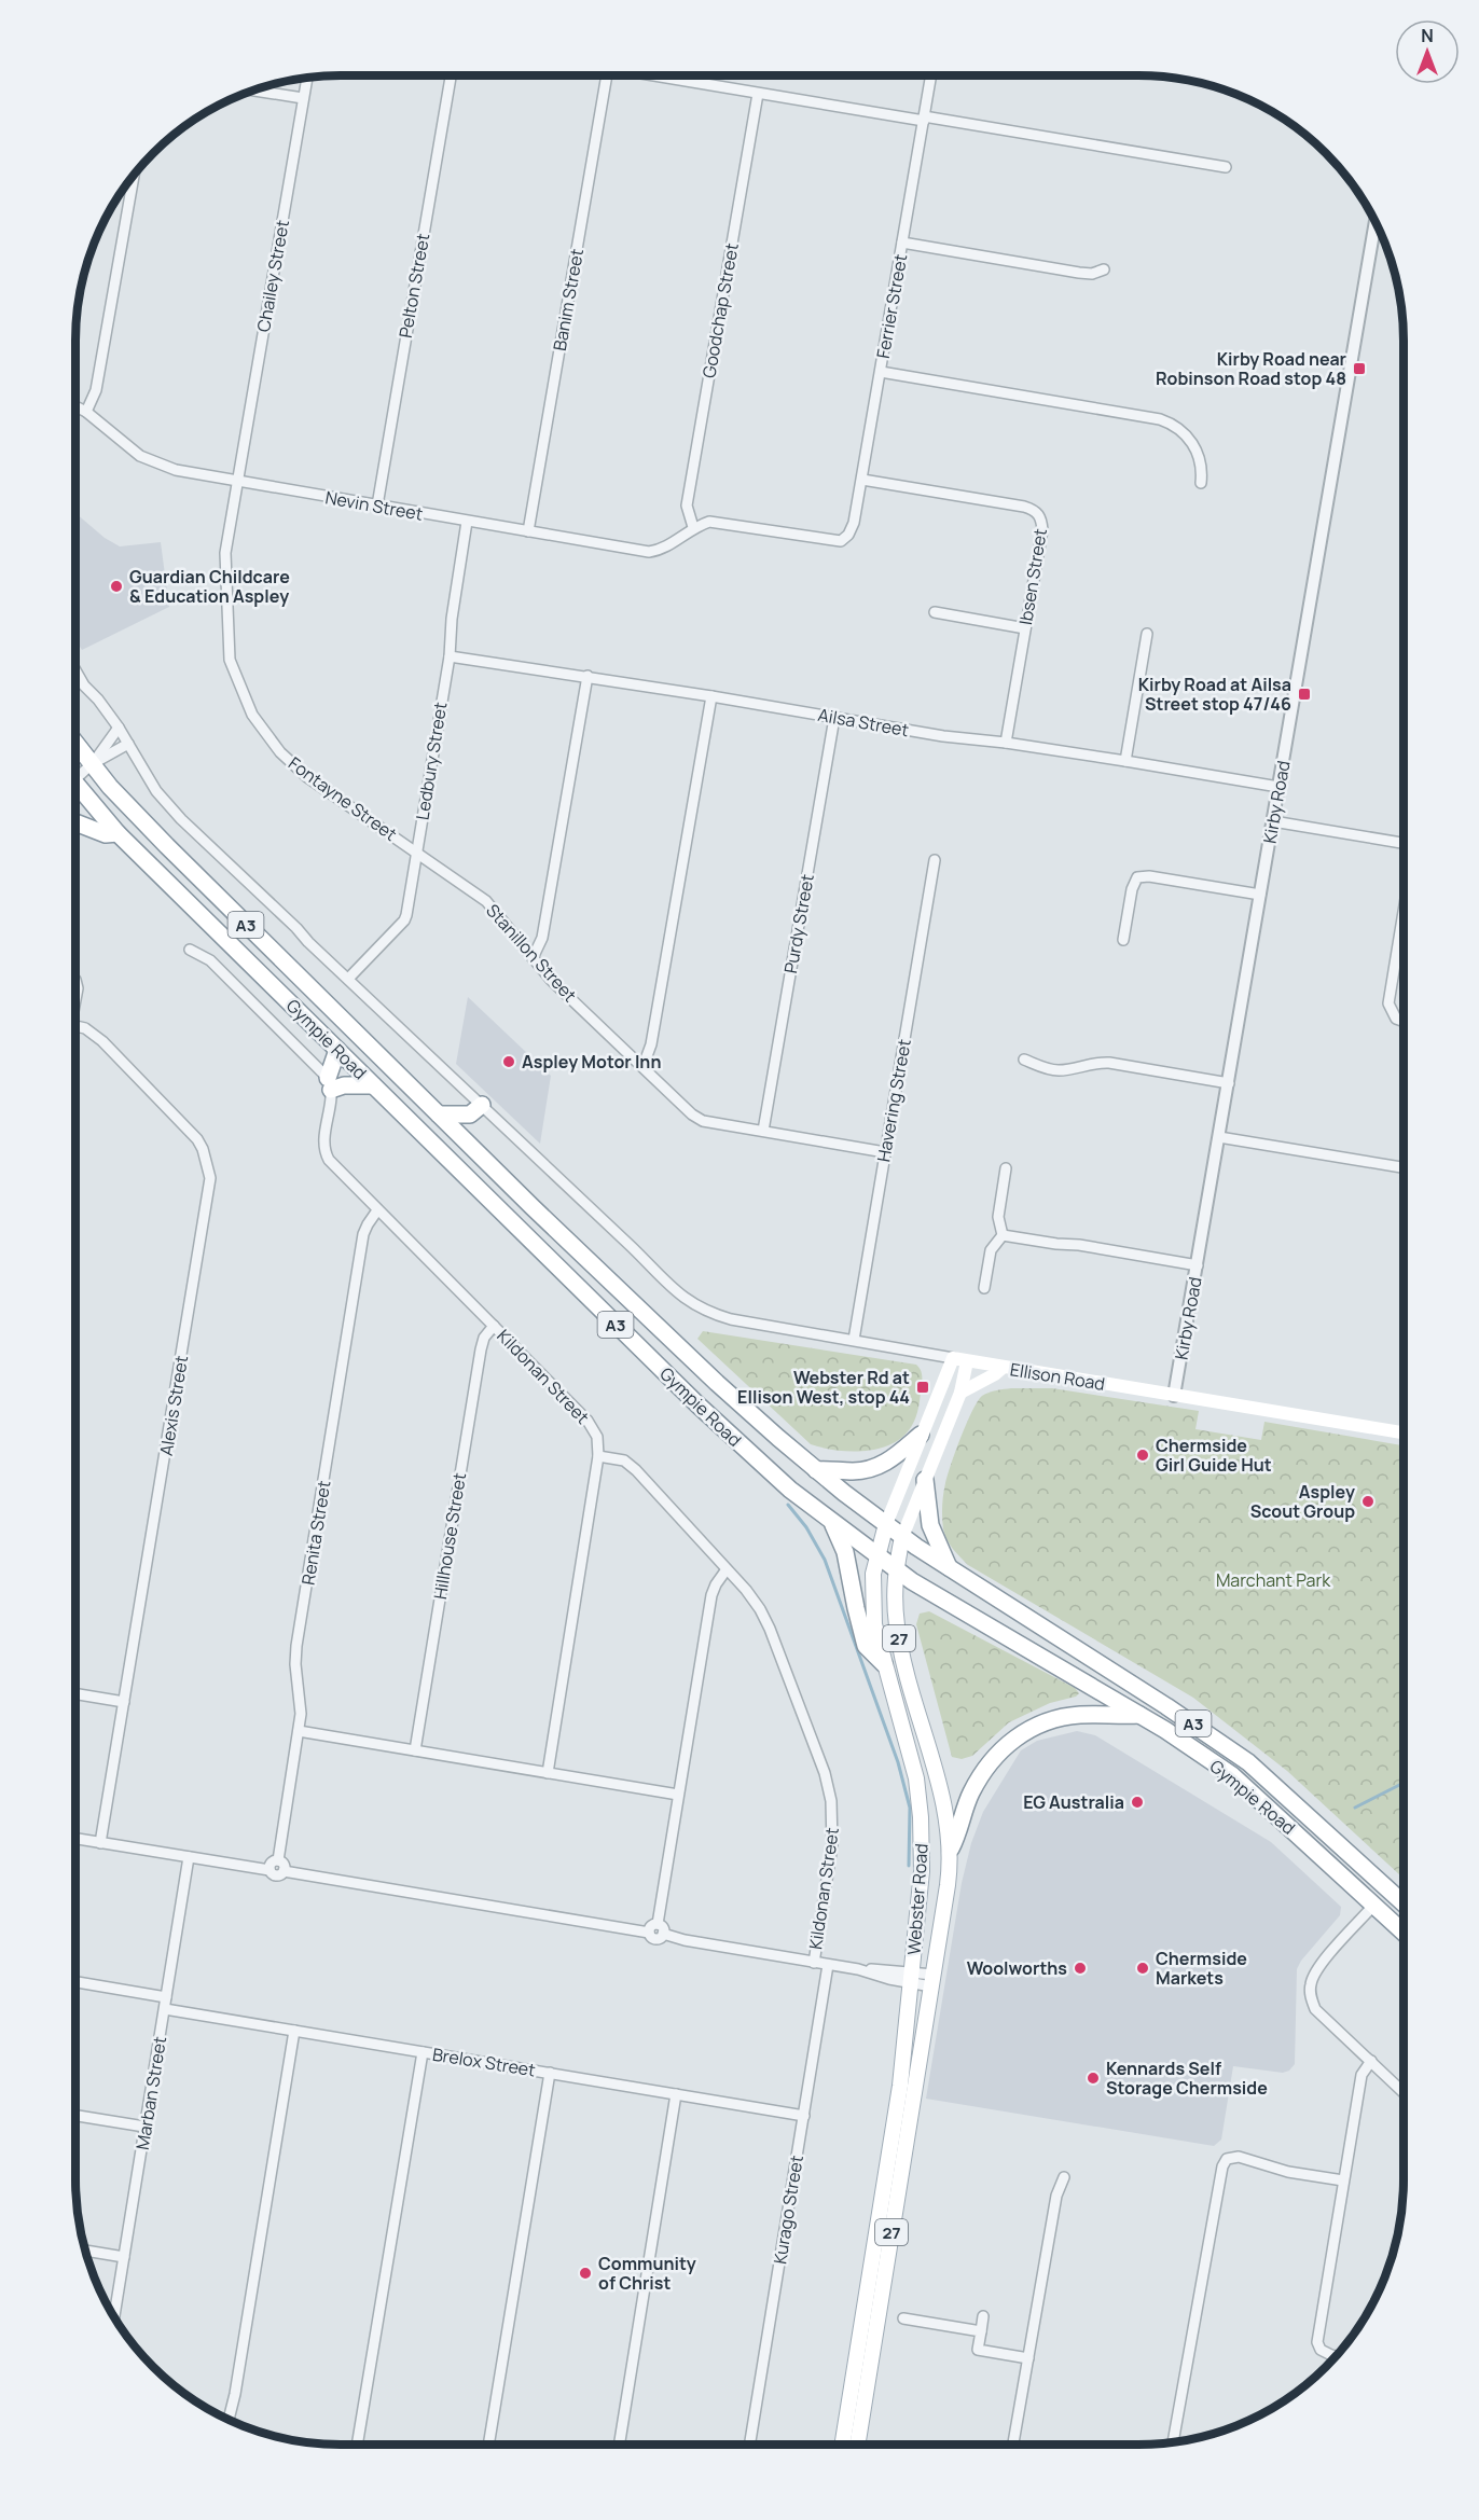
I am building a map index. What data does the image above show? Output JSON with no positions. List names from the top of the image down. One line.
{"streets":{"highway":["A3","Gympie Road"],"main road":["Ellison Road","27","Webster Road"],"street":["Chailey Street","Pelton Street","Banim Street","Ferrier Street","Goodchap Street","Nevin Street","Ibsen Street","Ailsa Street","Ledbury Street","Fontayne Street","Kirby Road","Purdy Street","Stanillon Street","Havering Street","Kildonan Street","Alexis Street","Renita Street","Hillhouse Street","Brelox Street","Marban Street","Kurago Street"]},"crossings":[["Chailey Street","Nevin Street"],["Chailey Street","Fontayne Street"],["Pelton Street","Nevin Street"],["Banim Street","Nevin Street"],["Ferrier Street","Goodchap Street"],["Ferrier Street","Nevin Street"],["Ferrier Street","Ibsen Street"],["Goodchap Street","Nevin Street"],["Nevin Street","Ledbury Street"],["Nevin Street","Fontayne Street"],["Ibsen Street","Ailsa Street"],["Ailsa Street","Ledbury Street"],["Ailsa Street","Kirby Road"],["Ailsa Street","Purdy Street"],["Ledbury Street","Fontayne Street"],["Ledbury Street","Stanillon Street"],["Fontayne Street","Stanillon Street"],["Kirby Road","Ellison Road"],["Purdy Street","Stanillon Street"],["Stanillon Street","Havering Street"],["Gympie Road","Webster Road"],["Havering Street","Ellison Road"],["Kildonan Street","Renita Street"],["Kildonan Street","Hillhouse Street"],["Ellison Road","Webster Road"],["Brelox Street","Marban Street"],["Brelox Street","Kurago Street"]],"parks":["Marchant Park"],"places":{"transit":["Kirby Road near Robinson Road stop 48","Kirby Road at Ailsa Street stop 47/46","Webster Rd at Ellison West, stop 44"],"other":["Guardian Childcare & Education Aspley","Aspley Motor Inn","Chermside Girl Guide Hut","Aspley Scout Group","EG Australia","Woolworths","Chermside Markets","Kennards Self Storage Chermside","Community of Christ"]},"north":"top"}
